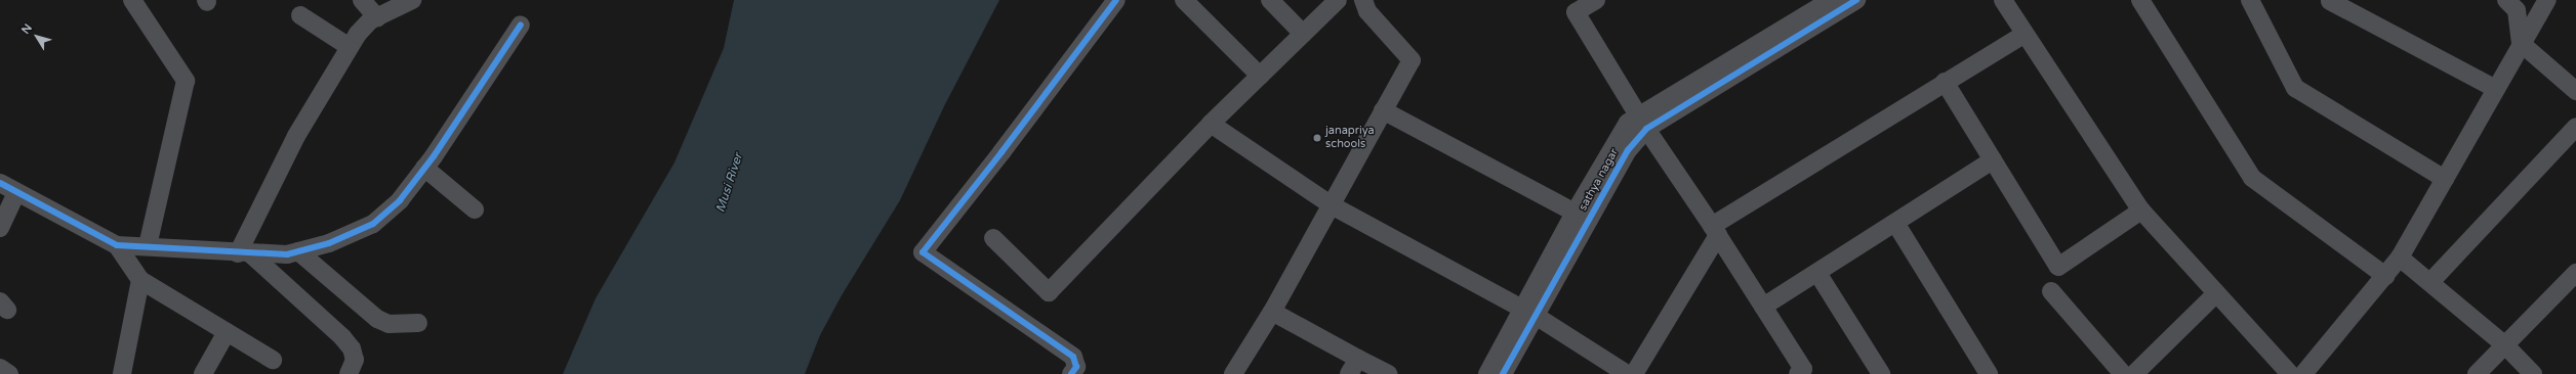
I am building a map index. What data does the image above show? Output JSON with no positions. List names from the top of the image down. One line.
{"streets":{"street":["sathya nagar"]},"water":["Musi River"],"places":["janapriya schools"],"north":"top left"}
